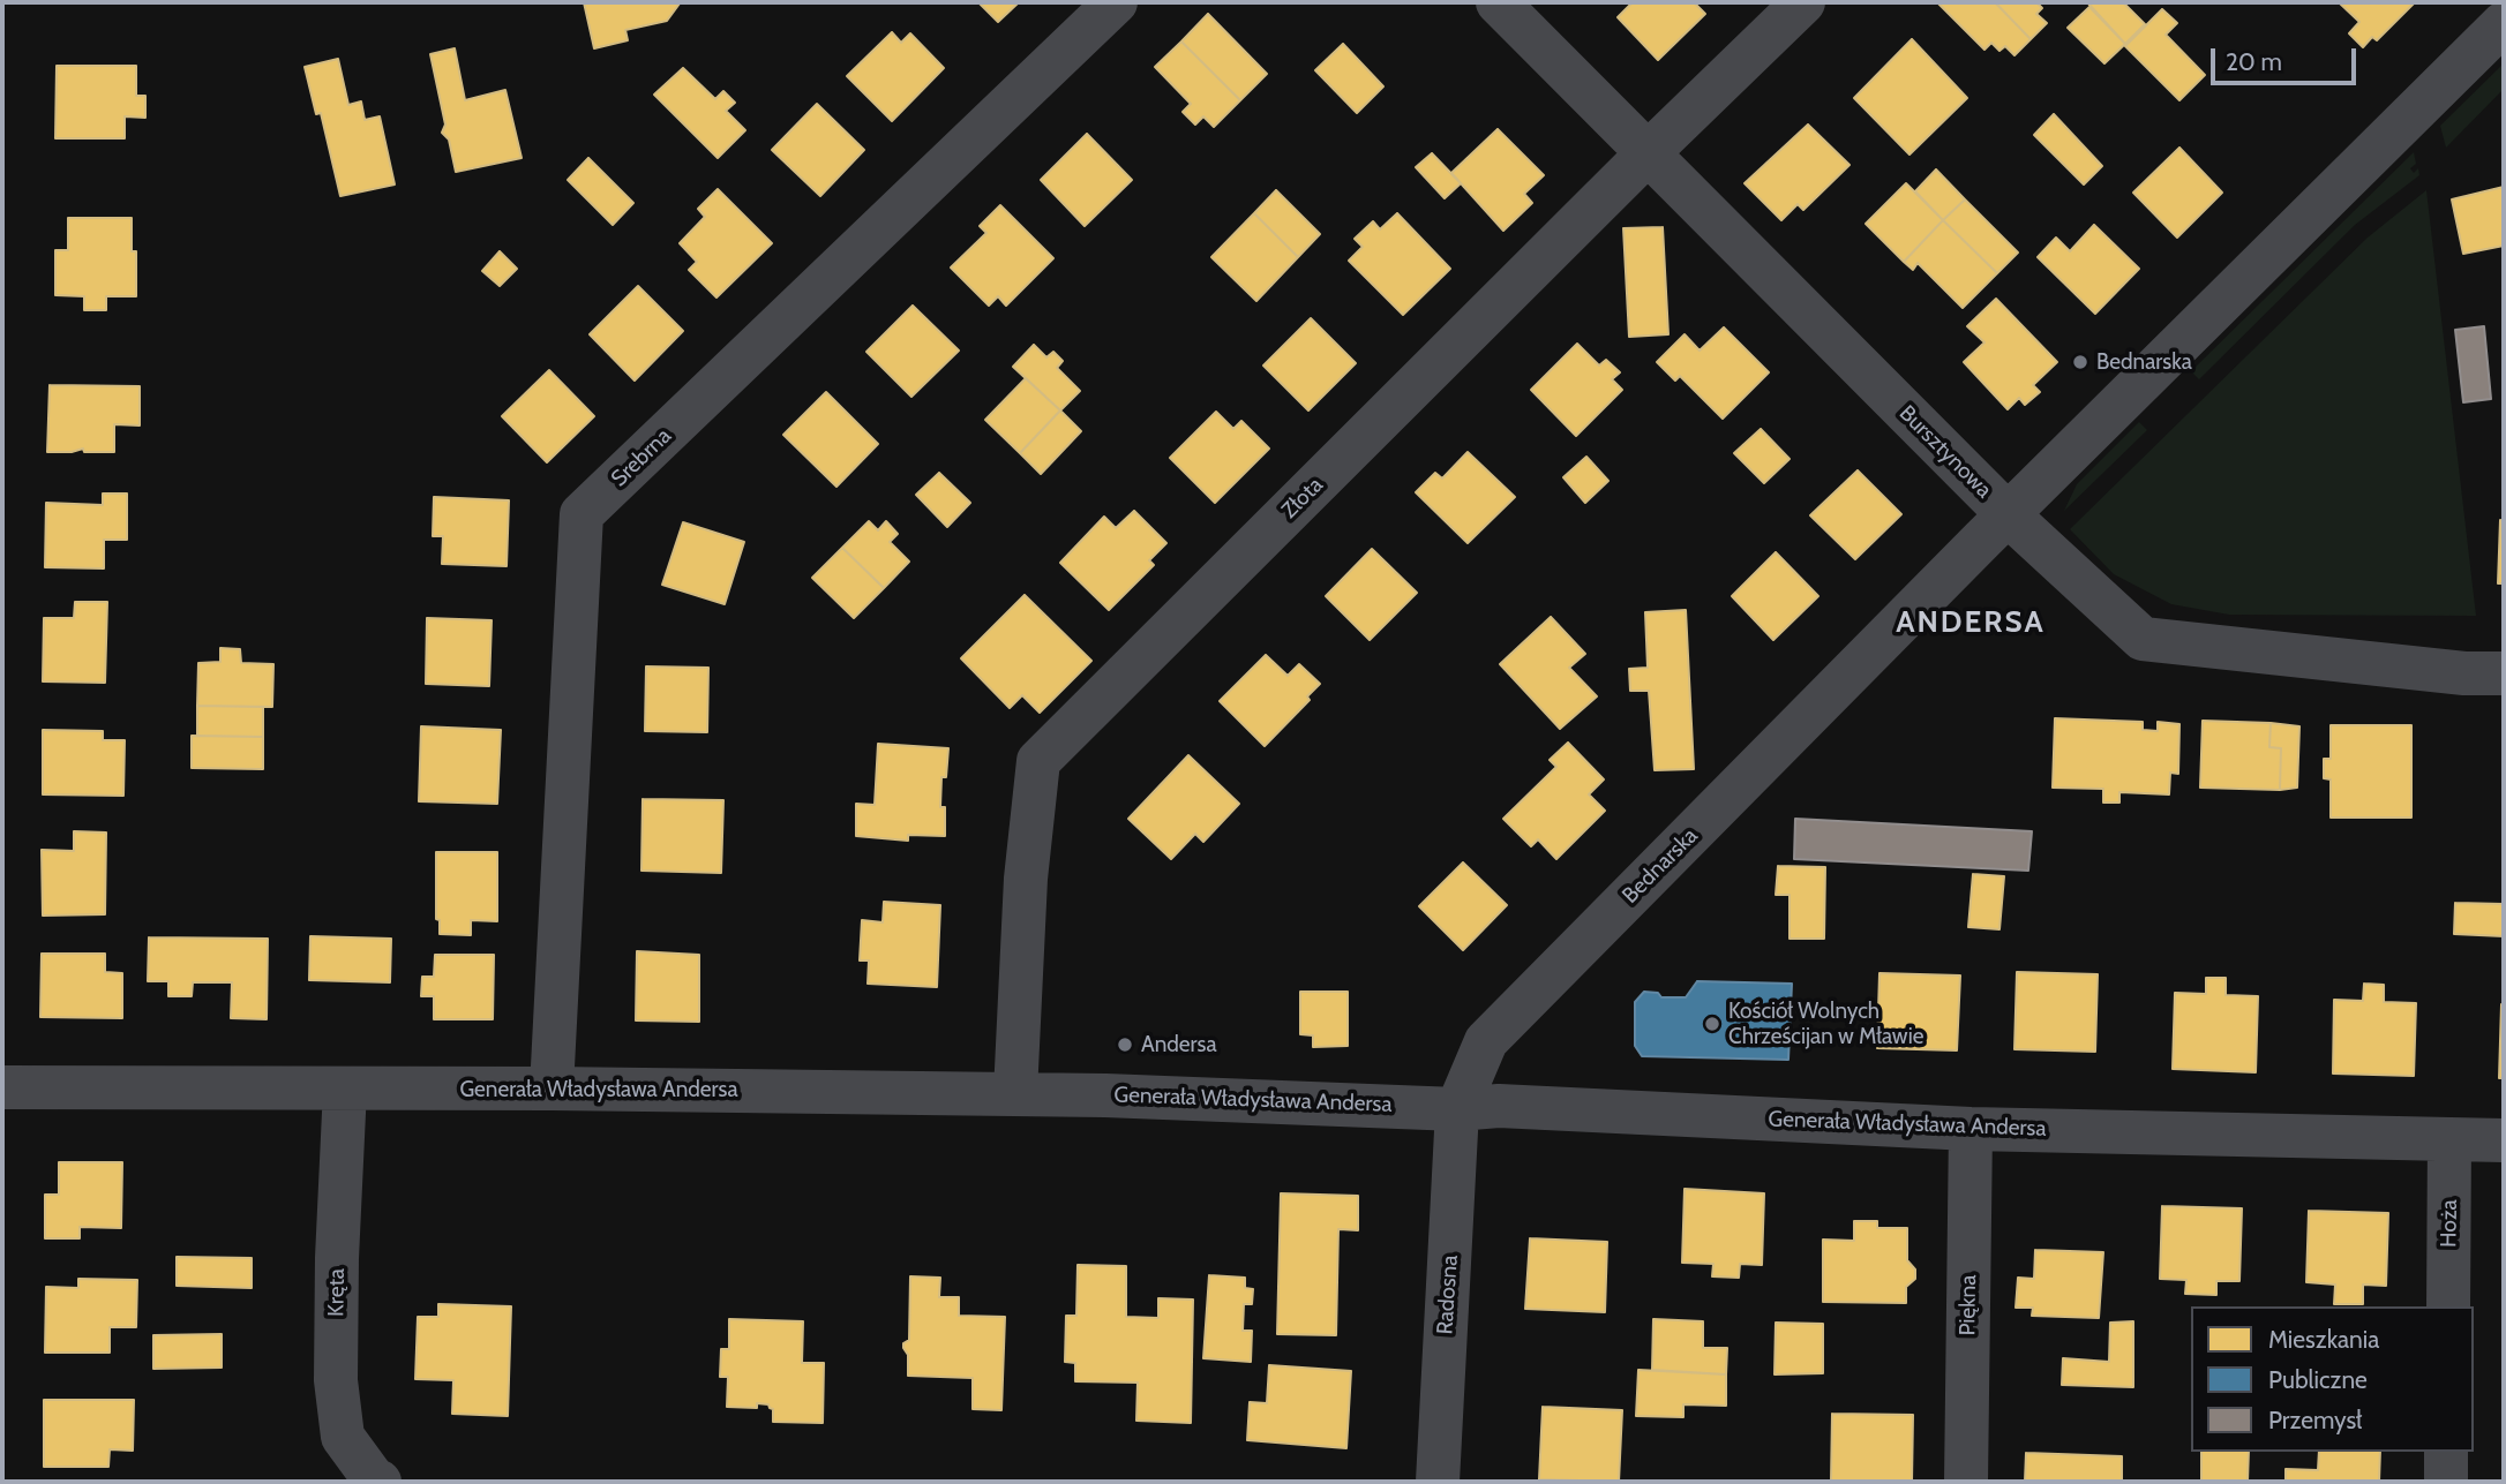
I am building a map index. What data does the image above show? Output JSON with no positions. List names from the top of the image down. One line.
{"streets":{"street":["Bursztynowa","Srebrna","Złota","Bednarska","Generała Władysława Andersa","Hoża","Kręta","Radosna","Piękna"]},"crossings":[["Bursztynowa","Złota"],["Bursztynowa","Bednarska"],["Srebrna","Generała Władysława Andersa"],["Złota","Generała Władysława Andersa"],["Bednarska","Generała Władysława Andersa"],["Bednarska","Radosna"],["Generała Władysława Andersa","Hoża"],["Generała Władysława Andersa","Kręta"],["Generała Władysława Andersa","Radosna"],["Generała Władysława Andersa","Piękna"]],"districts":["ANDERSA"],"places":["Bednarska","Kościół Wolnych Chrześcijan w Mławie","Andersa"],"legend":["Mieszkania","Publiczne","Przemysł"],"scale_bar":"20 m"}
